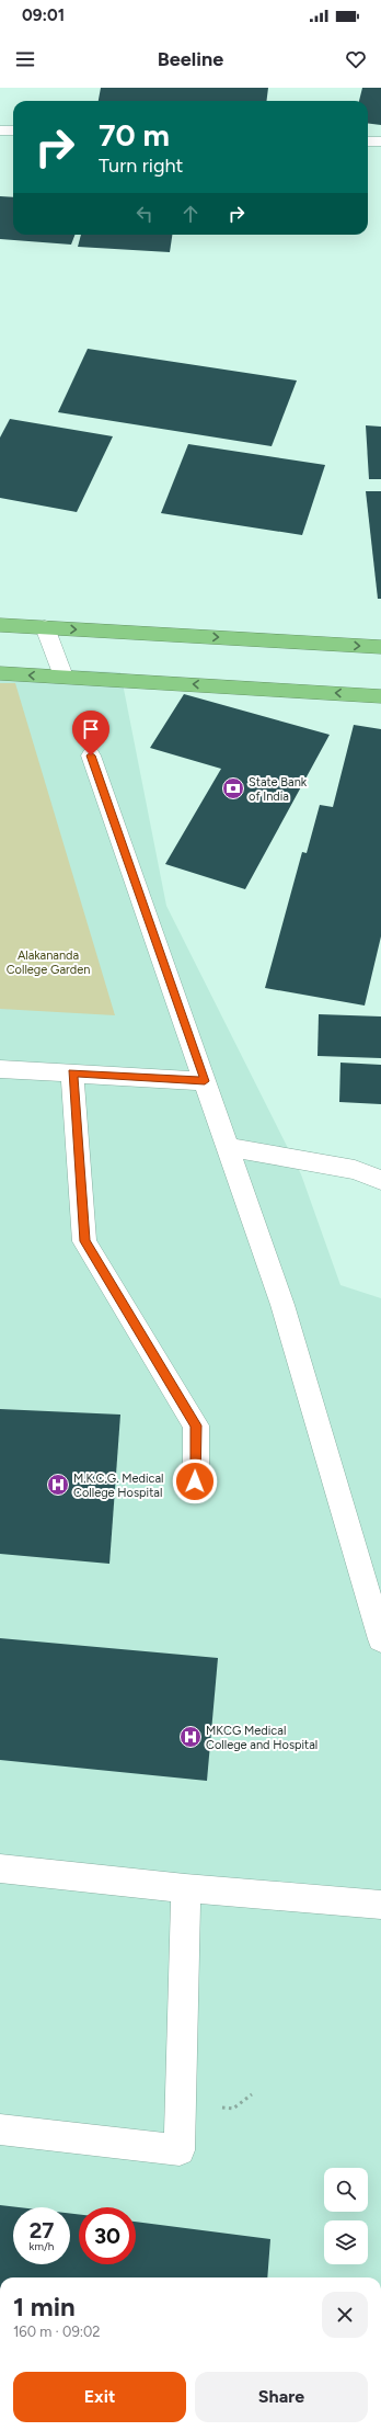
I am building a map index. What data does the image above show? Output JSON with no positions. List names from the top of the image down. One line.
{"parks":["Alakananda College Garden"],"places":{"bank":["State Bank of India"],"hospital":["M.K.C.G. Medical College Hospital","MKCG Medical College and Hospital"]},"page":{"status":"09:01","header":"Beeline","turn":["70 m","Turn right"],"speed":"27 km/h","limit":"30","heading":["1 min","160 m · 09:02"],"buttons":["Exit","Share"]}}
